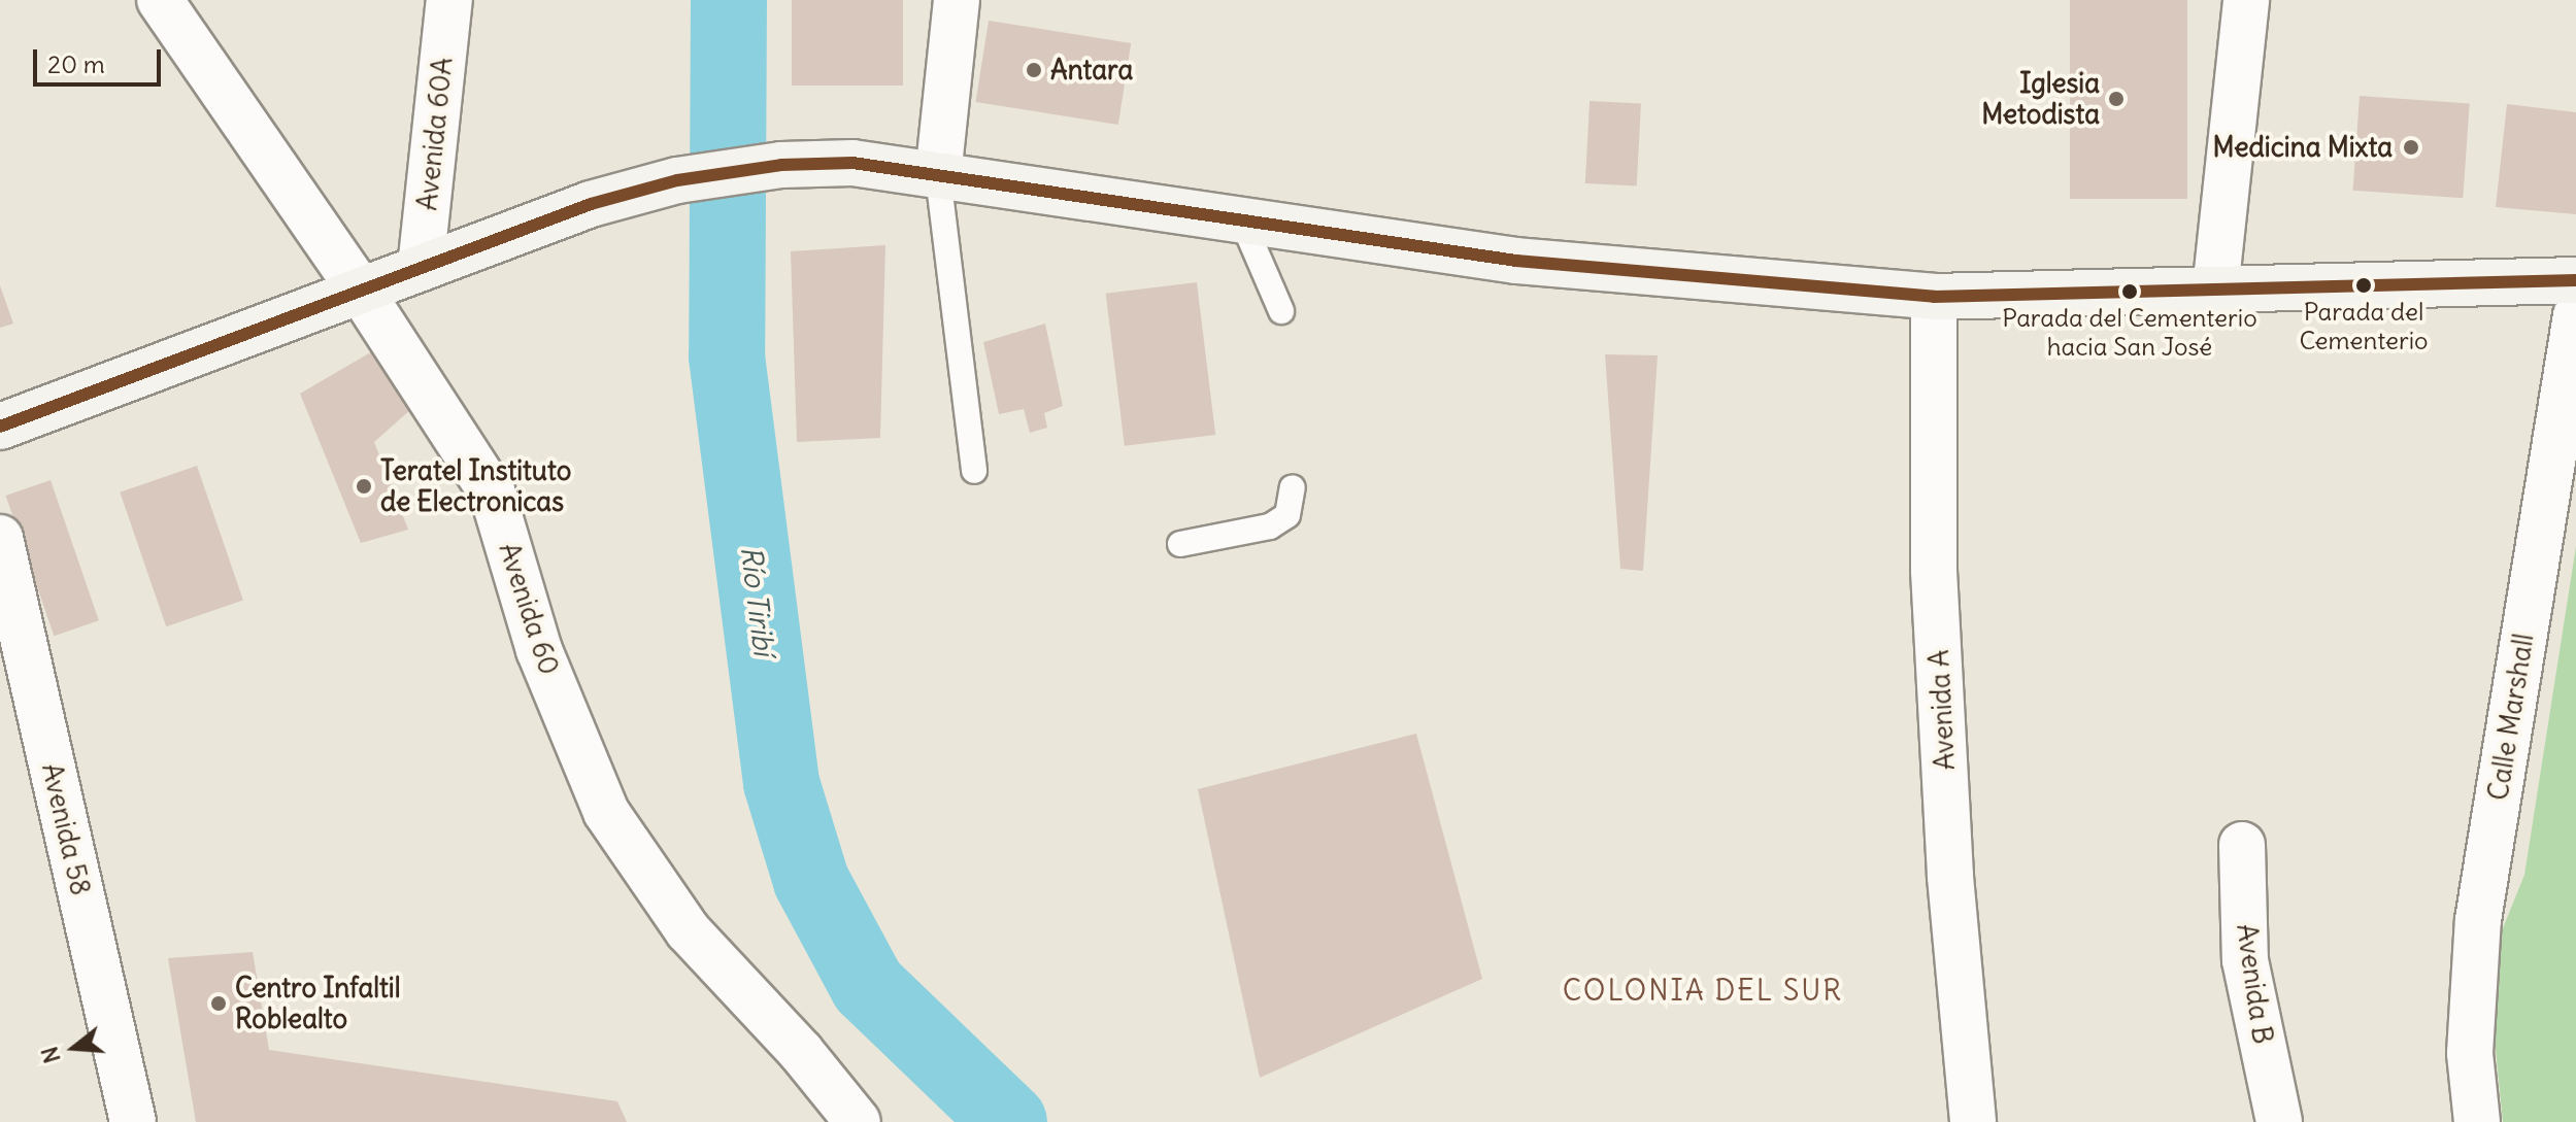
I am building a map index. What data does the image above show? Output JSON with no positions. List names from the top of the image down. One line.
{"streets":{"street":["Avenida 60A","Avenida 60","Avenida A","Calle Marshall","Avenida 58","Avenida B"]},"districts":["COLONIA DEL SUR"],"water":["Río Tiribí"],"places":["Antara","Iglesia Metodista","Medicina Mixta","Parada del Cementerio","Parada del Cementerio hacia San José","Teratel Instituto de Electronicas","Centro Infaltil Roblealto"],"scale_bar":"20 m","north":"left"}
